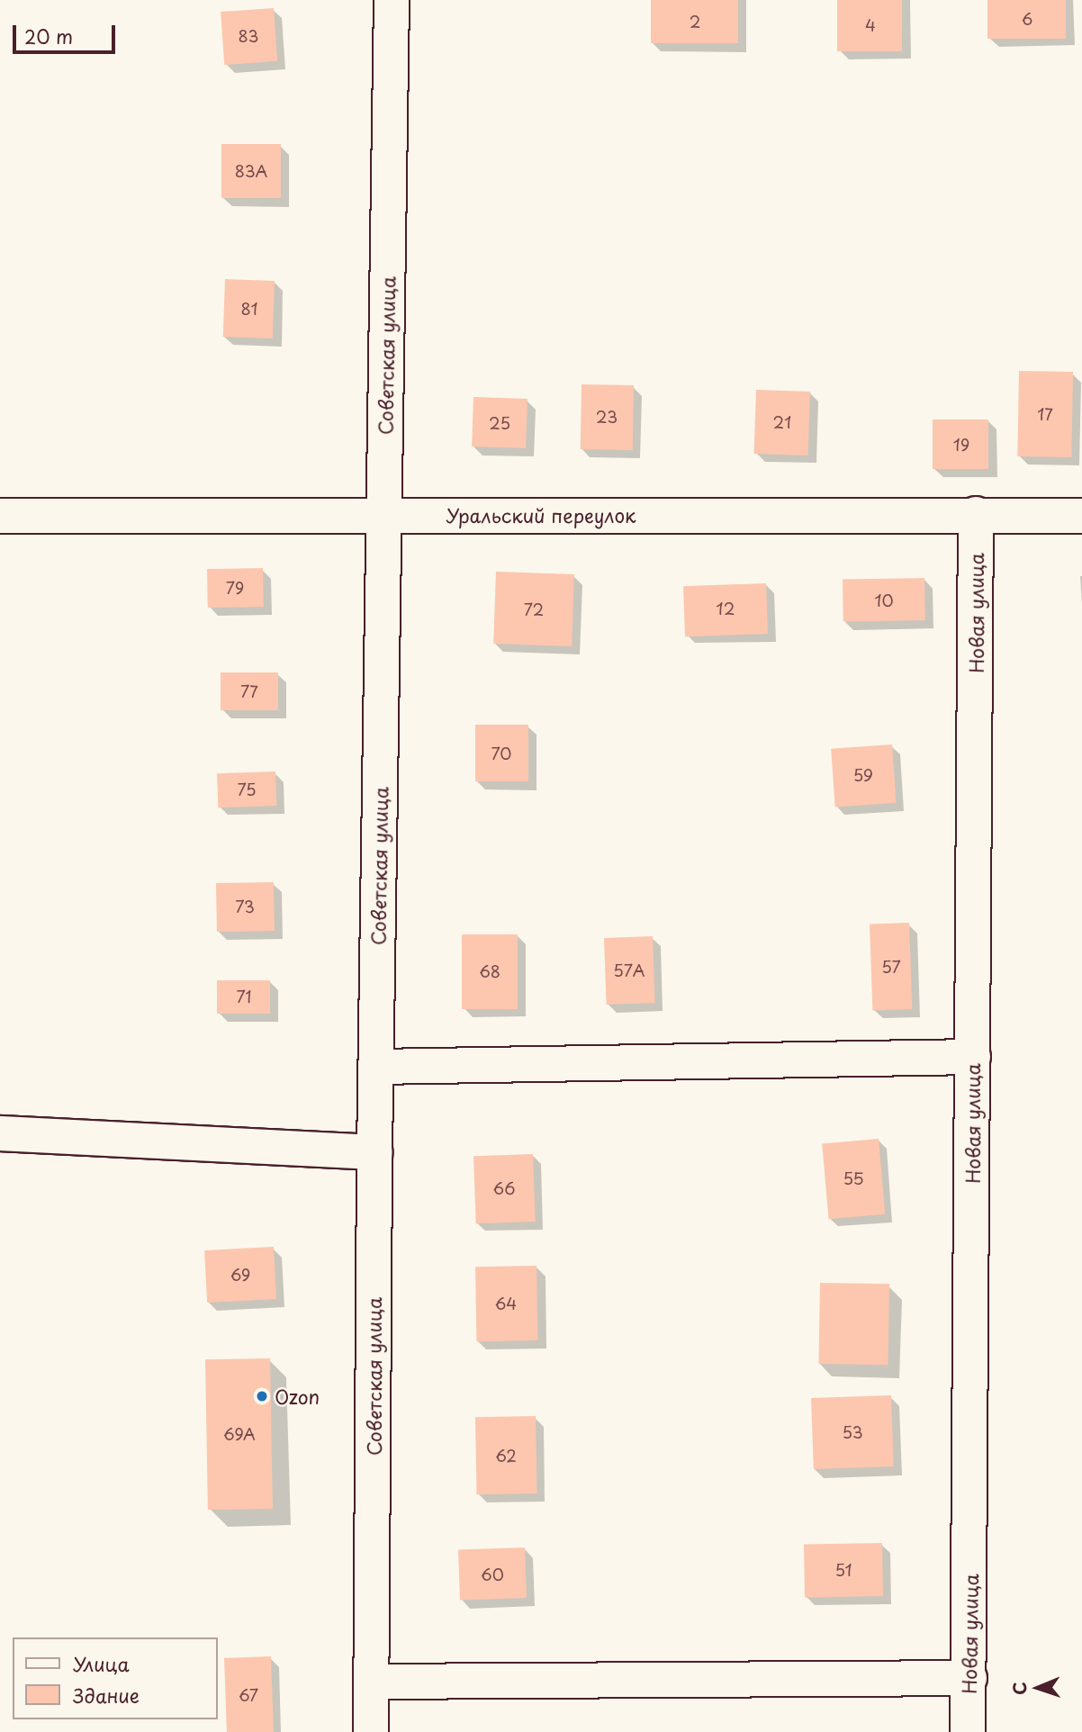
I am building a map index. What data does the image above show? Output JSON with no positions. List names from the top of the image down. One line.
{"streets":{"street":["Советская улица","Уральский переулок","Новая улица"]},"crossings":[["Советская улица","Уральский переулок"],["Уральский переулок","Новая улица"]],"places":["Ozon"],"house_numbers":["6","2","4","83","83А","81","17","23","21","25","19","79","10","12","72","77","70","59","75","73","57","57А","68","71","55","66","69","64","53","69А","62","51","60","67"],"legend":["Улица","Здание"],"scale_bar":"20 m","north":"left"}
